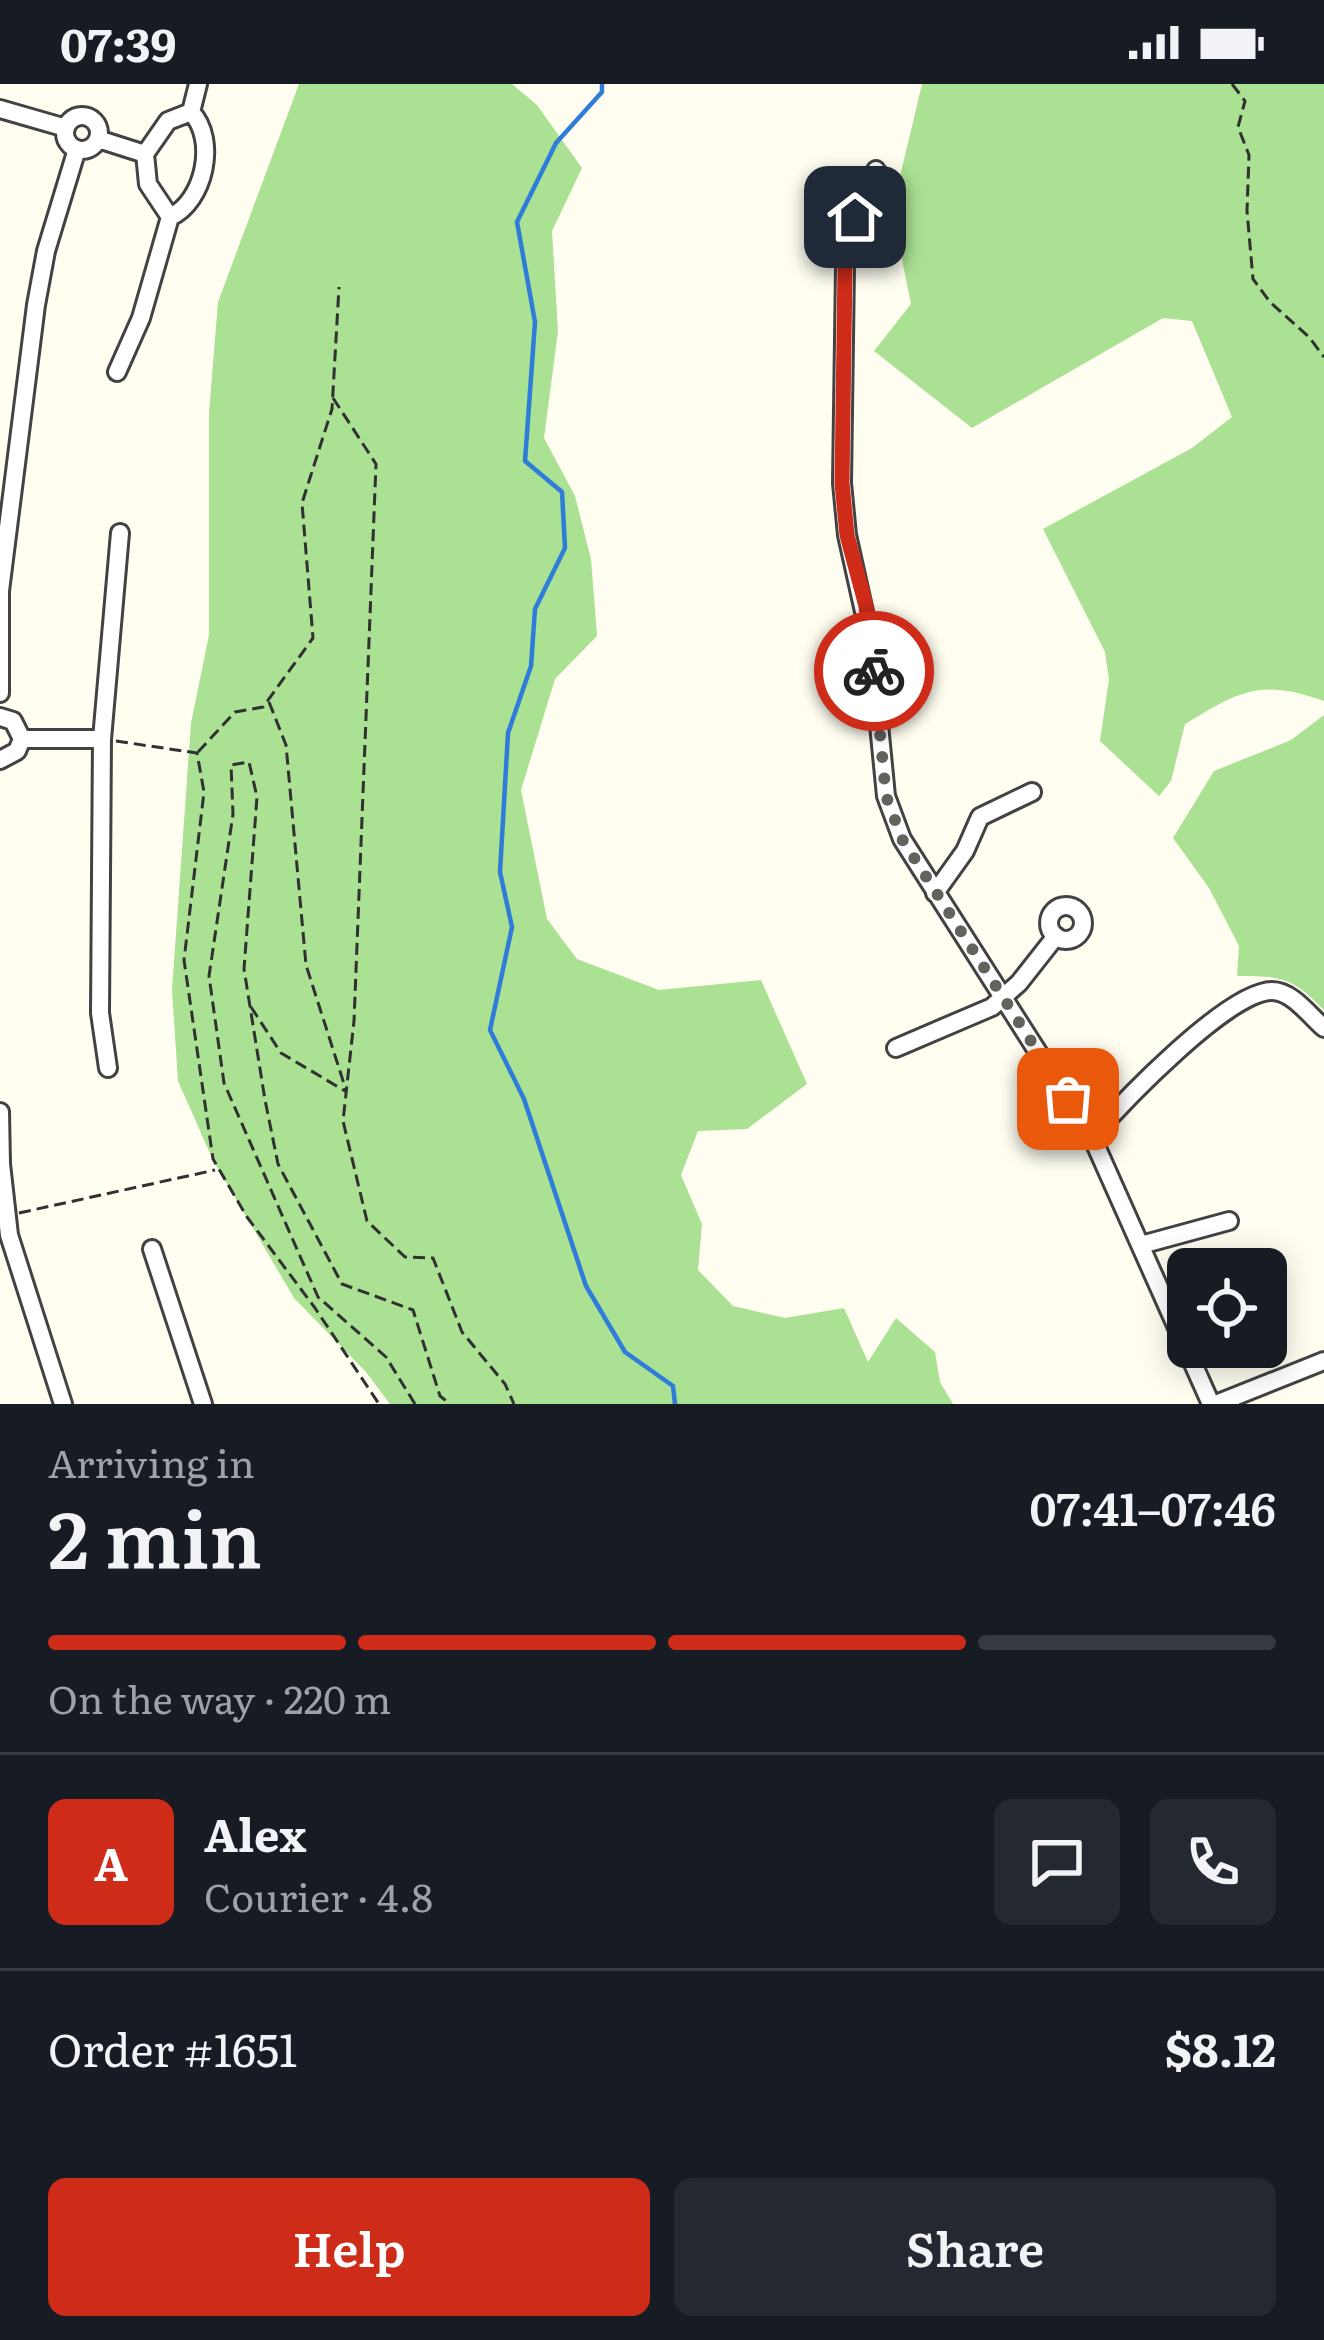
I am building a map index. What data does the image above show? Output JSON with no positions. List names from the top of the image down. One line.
{"page":{"status":"07:39","heading":["2 min","Arriving in","07:41–07:46"],"panel":["Alex","Courier · 4.8","Order #1651","$8.12"],"bar":"On the way · 220 m","round":"A","buttons":["Help","Share"]}}
